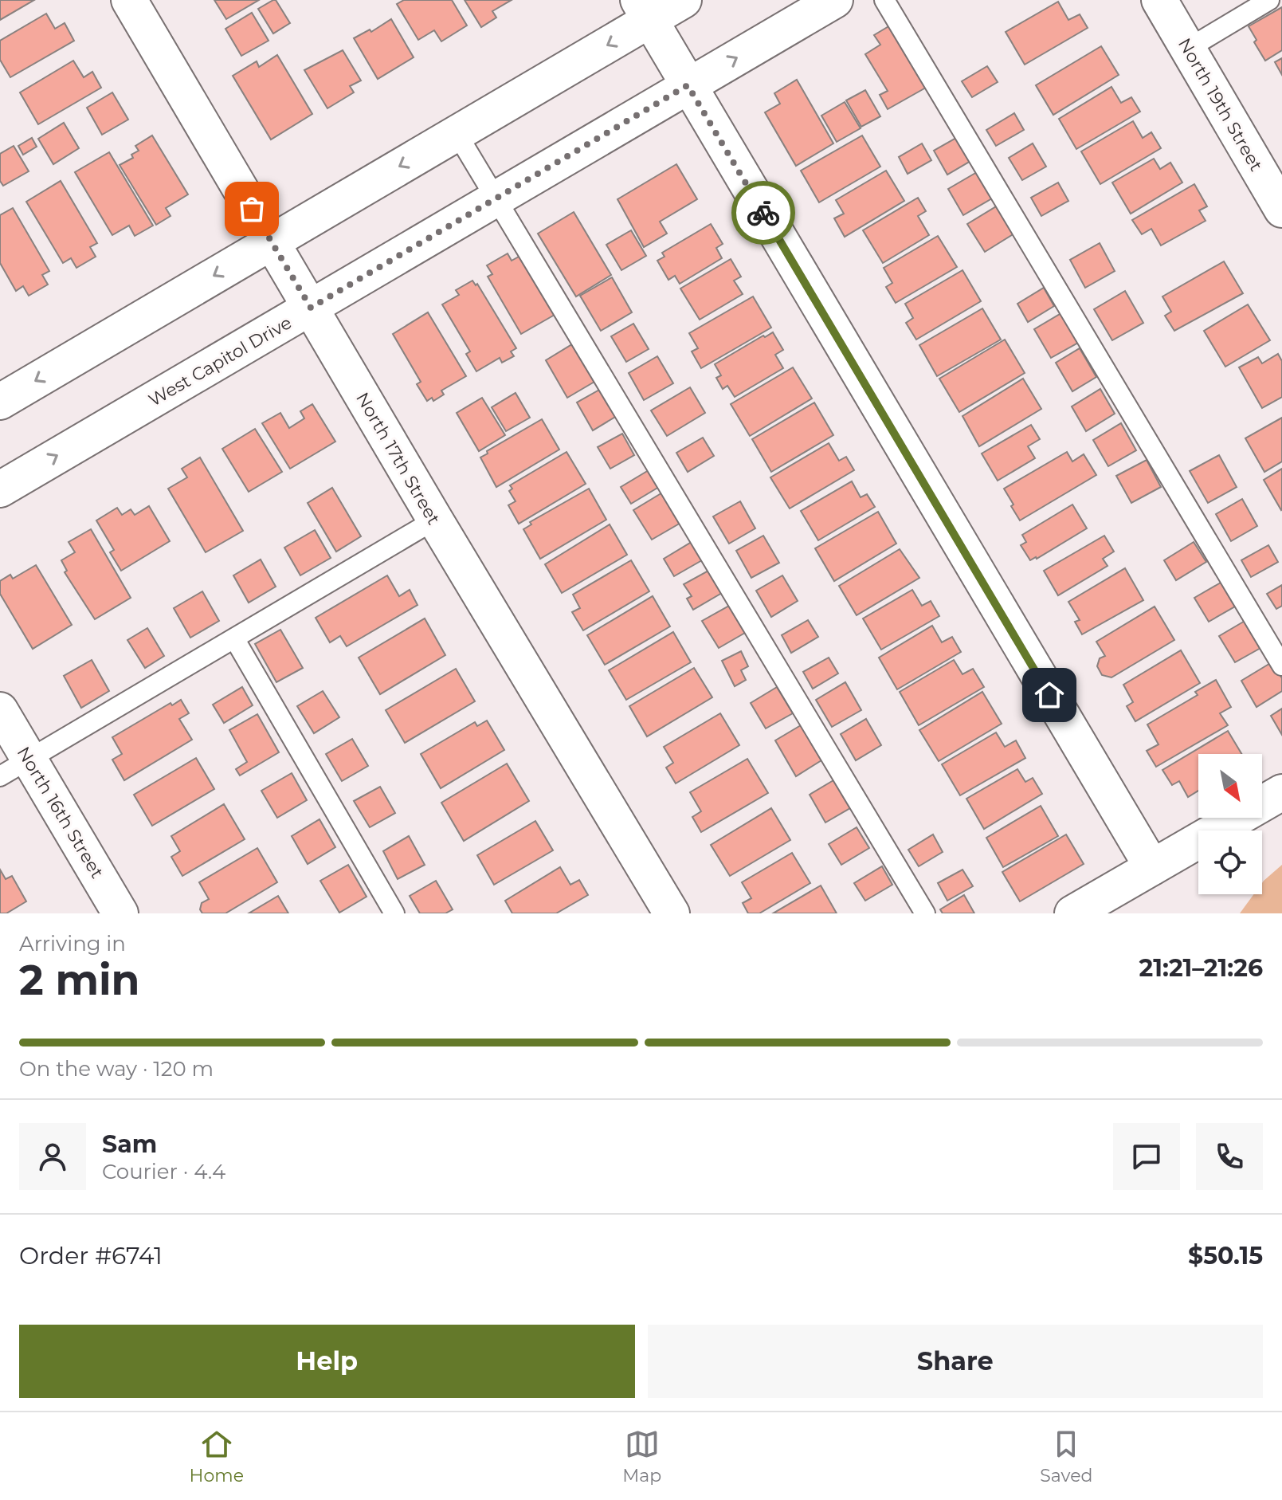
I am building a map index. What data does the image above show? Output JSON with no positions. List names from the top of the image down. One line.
{"streets":{"street":["North 19th Street","West Capitol Drive","North 17th Street","North 16th Street"]},"crossings":[["West Capitol Drive","North 17th Street"]],"north":"bottom right","page":{"heading":["2 min","Arriving in","21:21–21:26"],"panel":["Sam","Courier · 4.4","Order #6741","$50.15"],"bar":"On the way · 120 m","buttons":["Help","Share"],"tabs":["Home","Map","Saved"]}}
